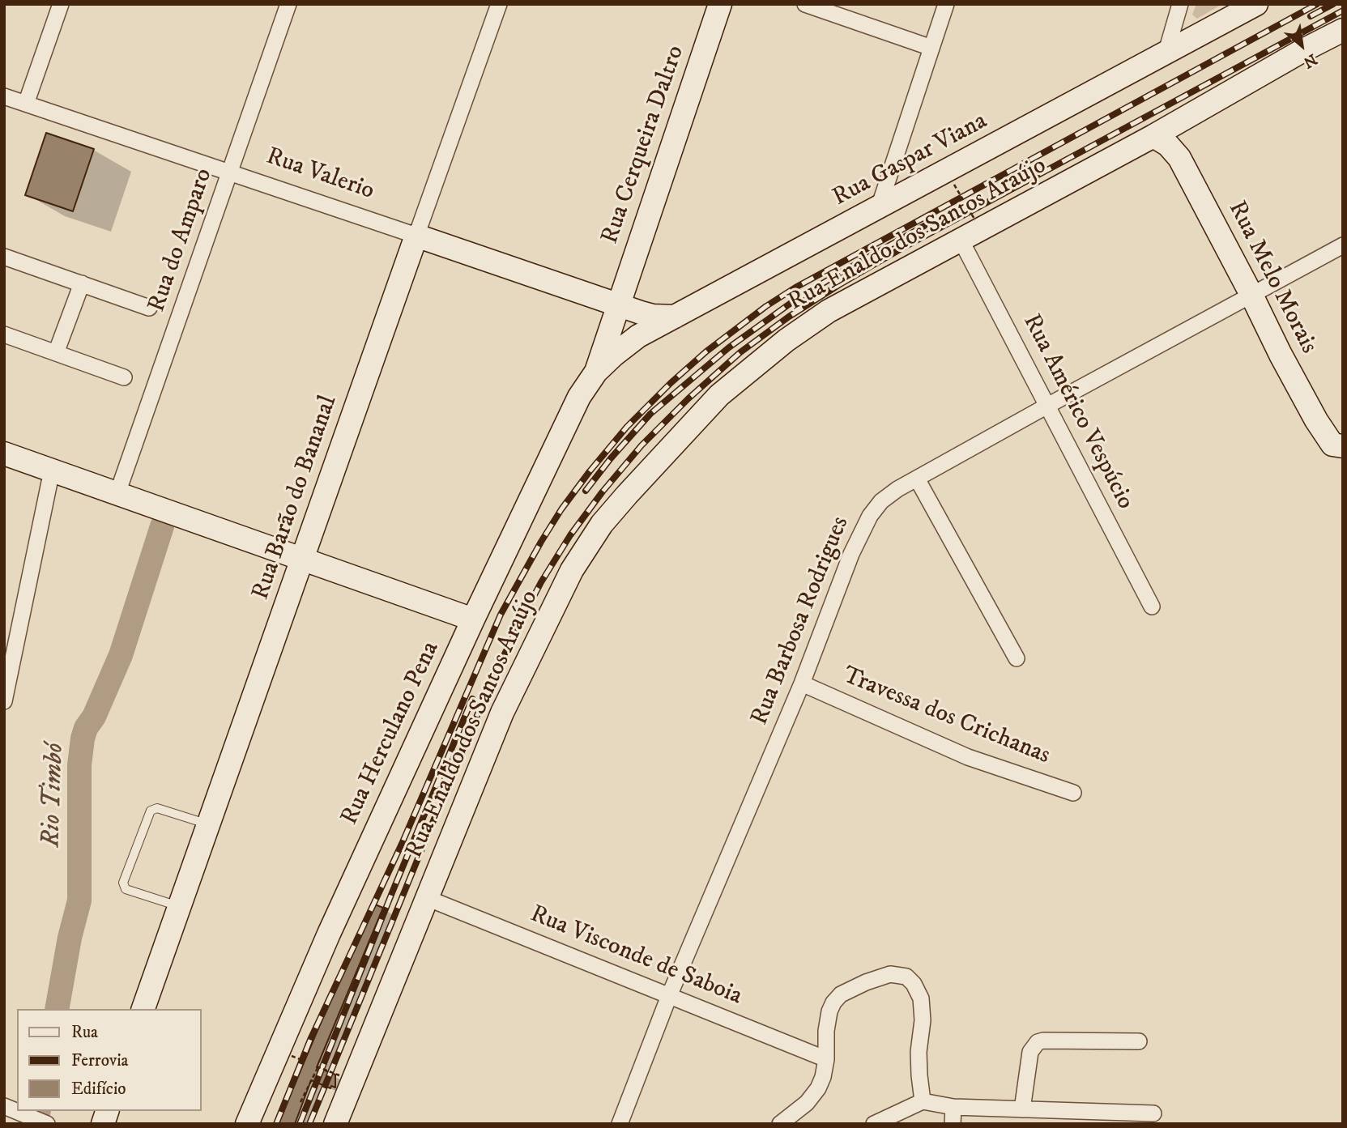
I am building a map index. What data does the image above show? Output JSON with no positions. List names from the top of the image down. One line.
{"streets":{"main road":["Rua Cerqueira Daltro","Rua Gaspar Viana","Rua Valerio","Rua Enaldo dos Santos Araújo","Rua Melo Morais","Rua Barão do Bananal","Rua Herculano Pena"],"street":["Rua do Amparo","Rua Américo Vespúcio","Rua Barbosa Rodrigues","Travessa dos Crichanas","Rua Visconde de Saboia"]},"crossings":[["Rua Cerqueira Daltro","Rua Gaspar Viana"],["Rua Cerqueira Daltro","Rua Valerio"],["Rua Cerqueira Daltro","Rua Herculano Pena"],["Rua Gaspar Viana","Rua Herculano Pena"],["Rua Valerio","Rua do Amparo"],["Rua Valerio","Rua Barão do Bananal"],["Rua Enaldo dos Santos Araújo","Rua Melo Morais"],["Rua Enaldo dos Santos Araújo","Rua Américo Vespúcio"],["Rua Enaldo dos Santos Araújo","Rua Visconde de Saboia"],["Rua Melo Morais","Rua Barbosa Rodrigues"],["Rua Américo Vespúcio","Rua Barbosa Rodrigues"],["Rua Barbosa Rodrigues","Travessa dos Crichanas"],["Rua Barbosa Rodrigues","Rua Visconde de Saboia"]],"water":["Rio Timbó"],"legend":["Rua","Ferrovia","Edifício"],"north":"bottom right"}
